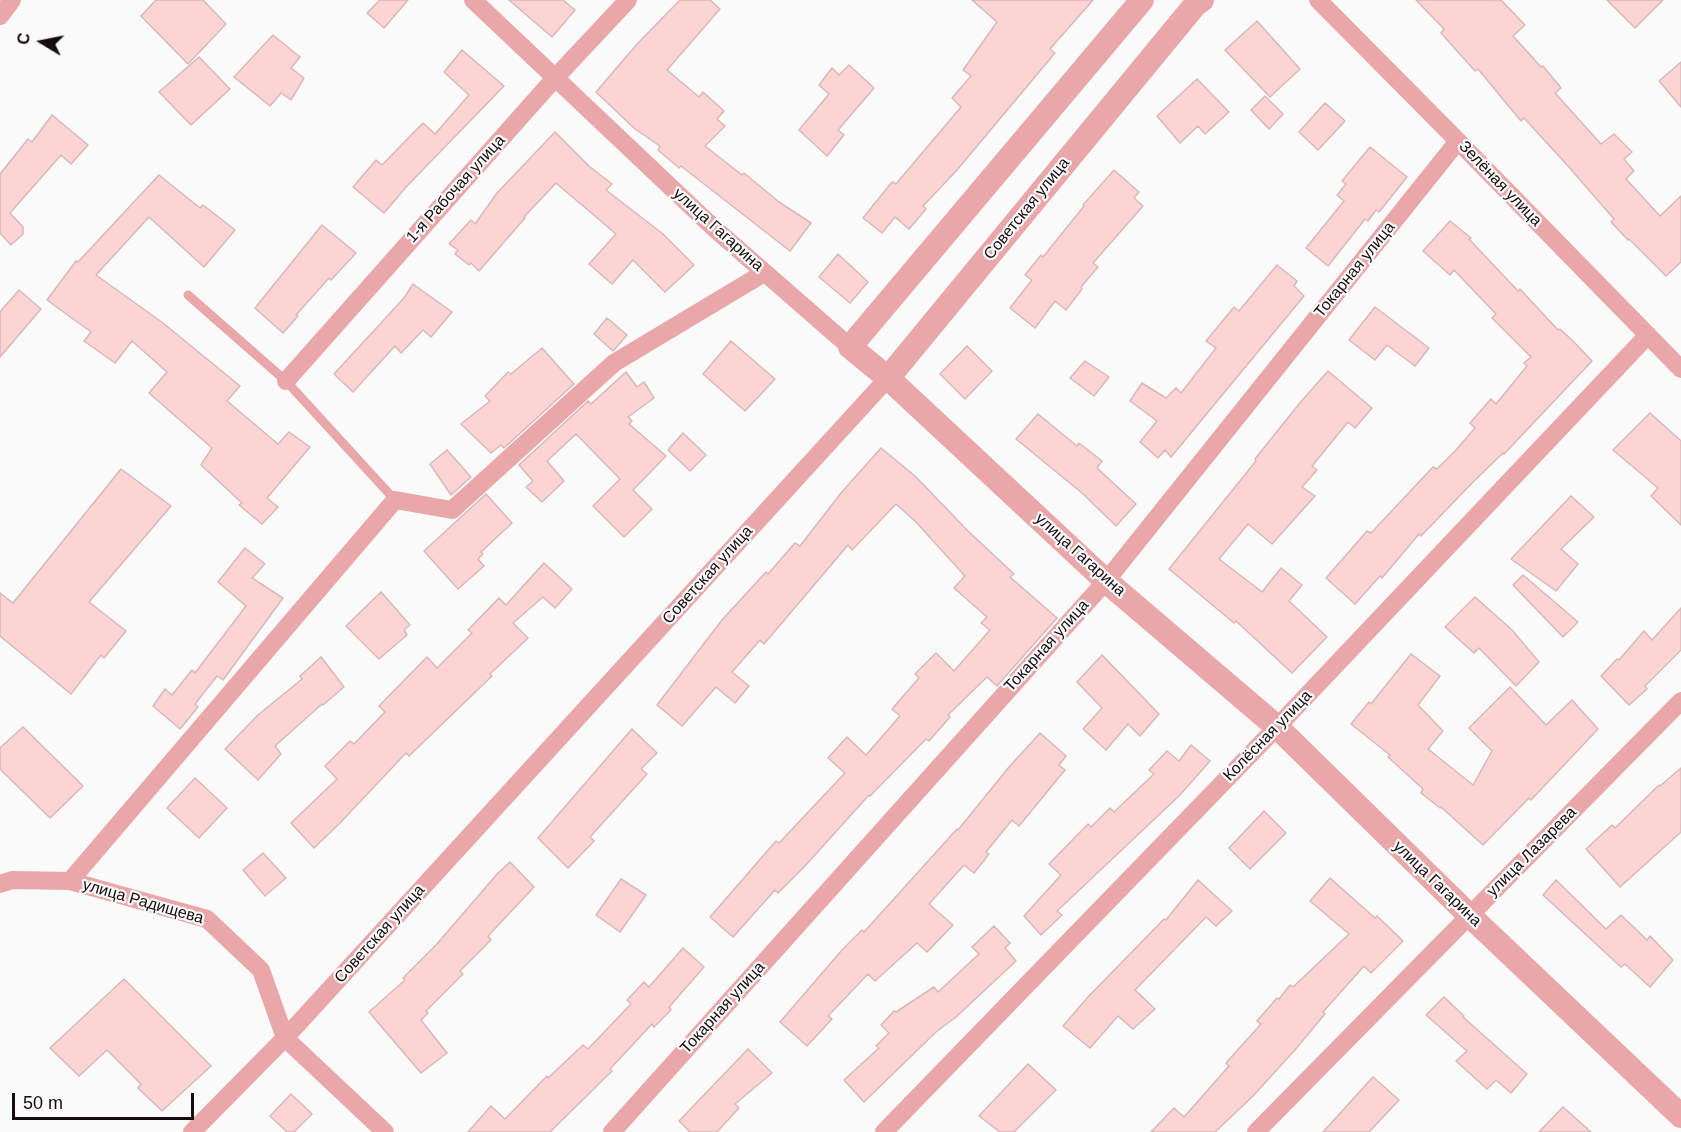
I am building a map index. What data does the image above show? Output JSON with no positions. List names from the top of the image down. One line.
{"streets":{"street":["Зелёная улица","1-я Рабочая улица","Советская улица","улица Гагарина","Токарная улица","Колёсная улица","улица Лазарева","улица Радищева"]},"crossings":[["Зелёная улица","Токарная улица"],["Зелёная улица","Колёсная улица"],["1-я Рабочая улица","улица Гагарина"],["Советская улица","улица Гагарина"],["Советская улица","улица Радищева"],["улица Гагарина","Токарная улица"],["улица Гагарина","Колёсная улица"],["улица Гагарина","улица Лазарева"]],"scale_bar":"50 m","north":"left"}
